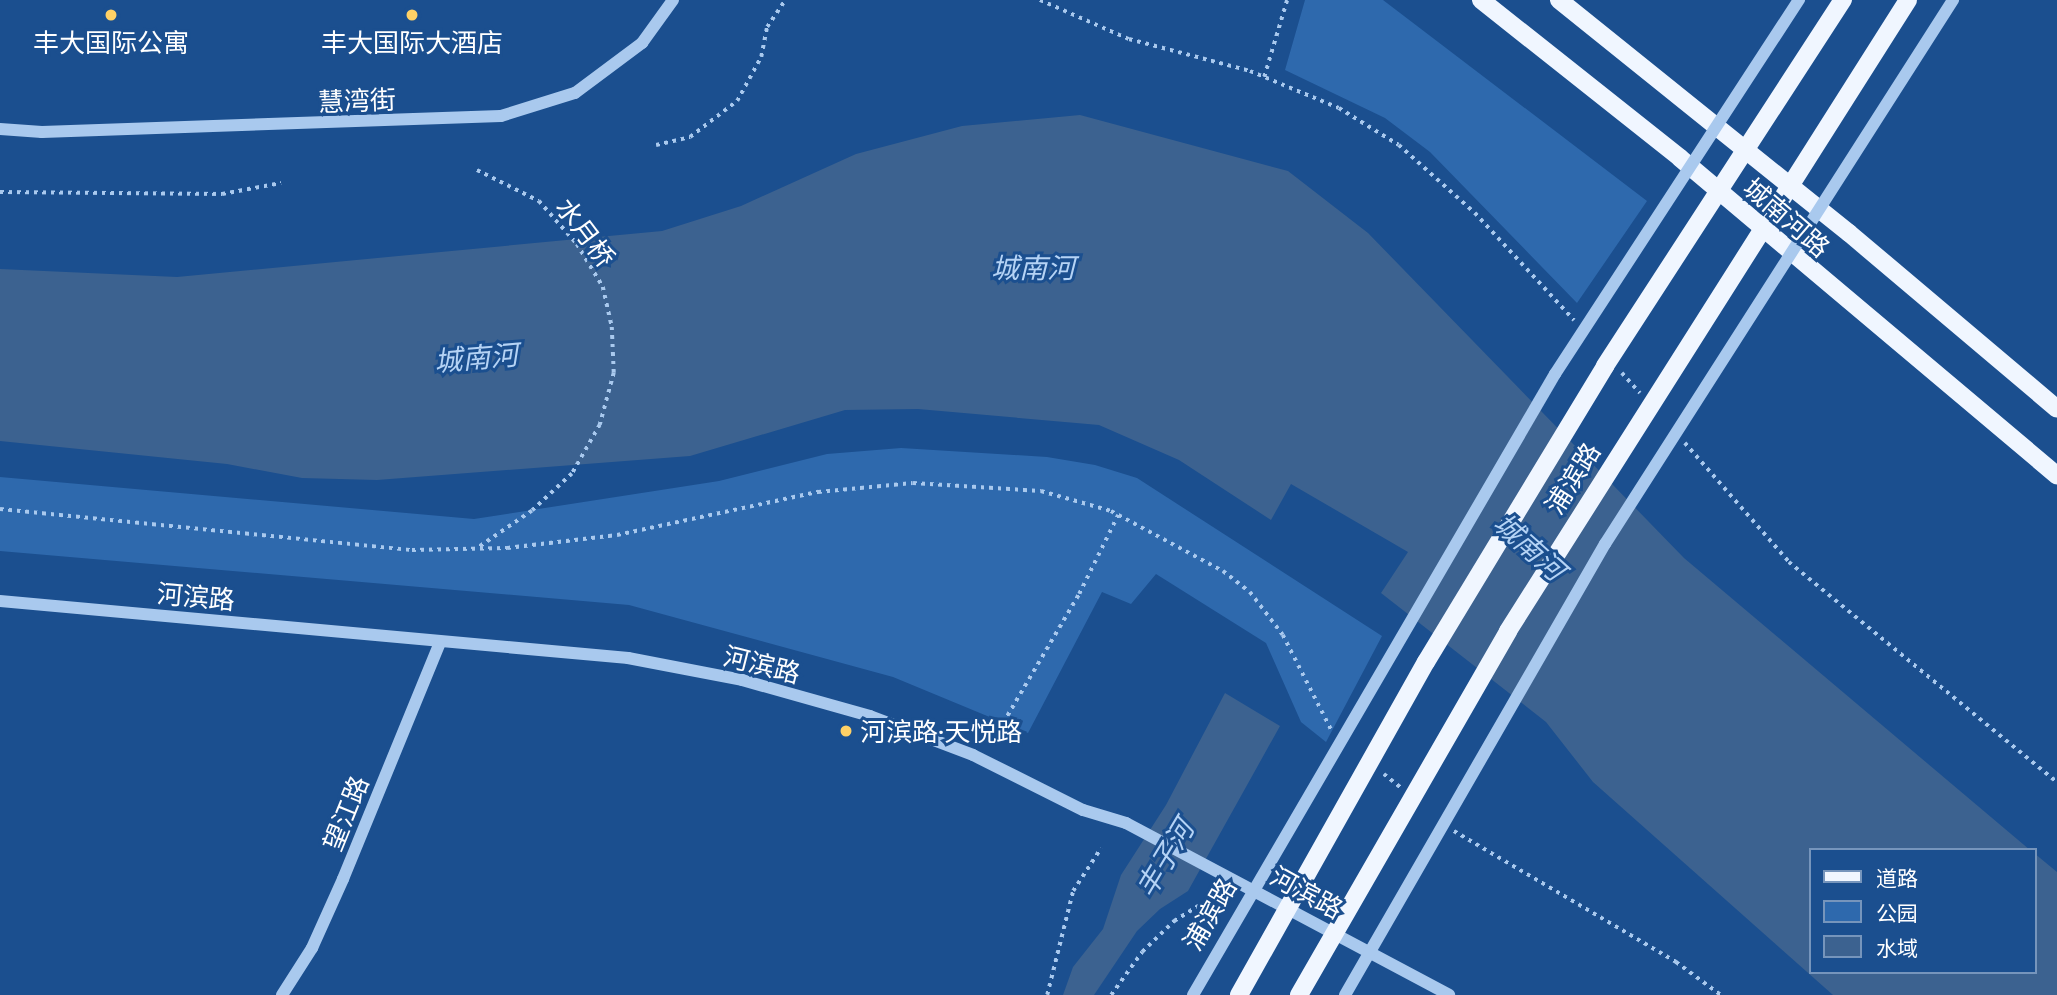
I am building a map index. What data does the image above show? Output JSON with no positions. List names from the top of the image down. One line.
{"streets":{"main road":["城南河路","浦滨路"],"street":["慧湾街","河滨路","望江路"],"path":["水月桥"]},"crossings":[["河滨路","望江路"]],"water":["城南河","丰子河"],"places":["丰大国际公寓","丰大国际大酒店","河滨路·天悦路"],"legend":["道路","公园","水域"]}
